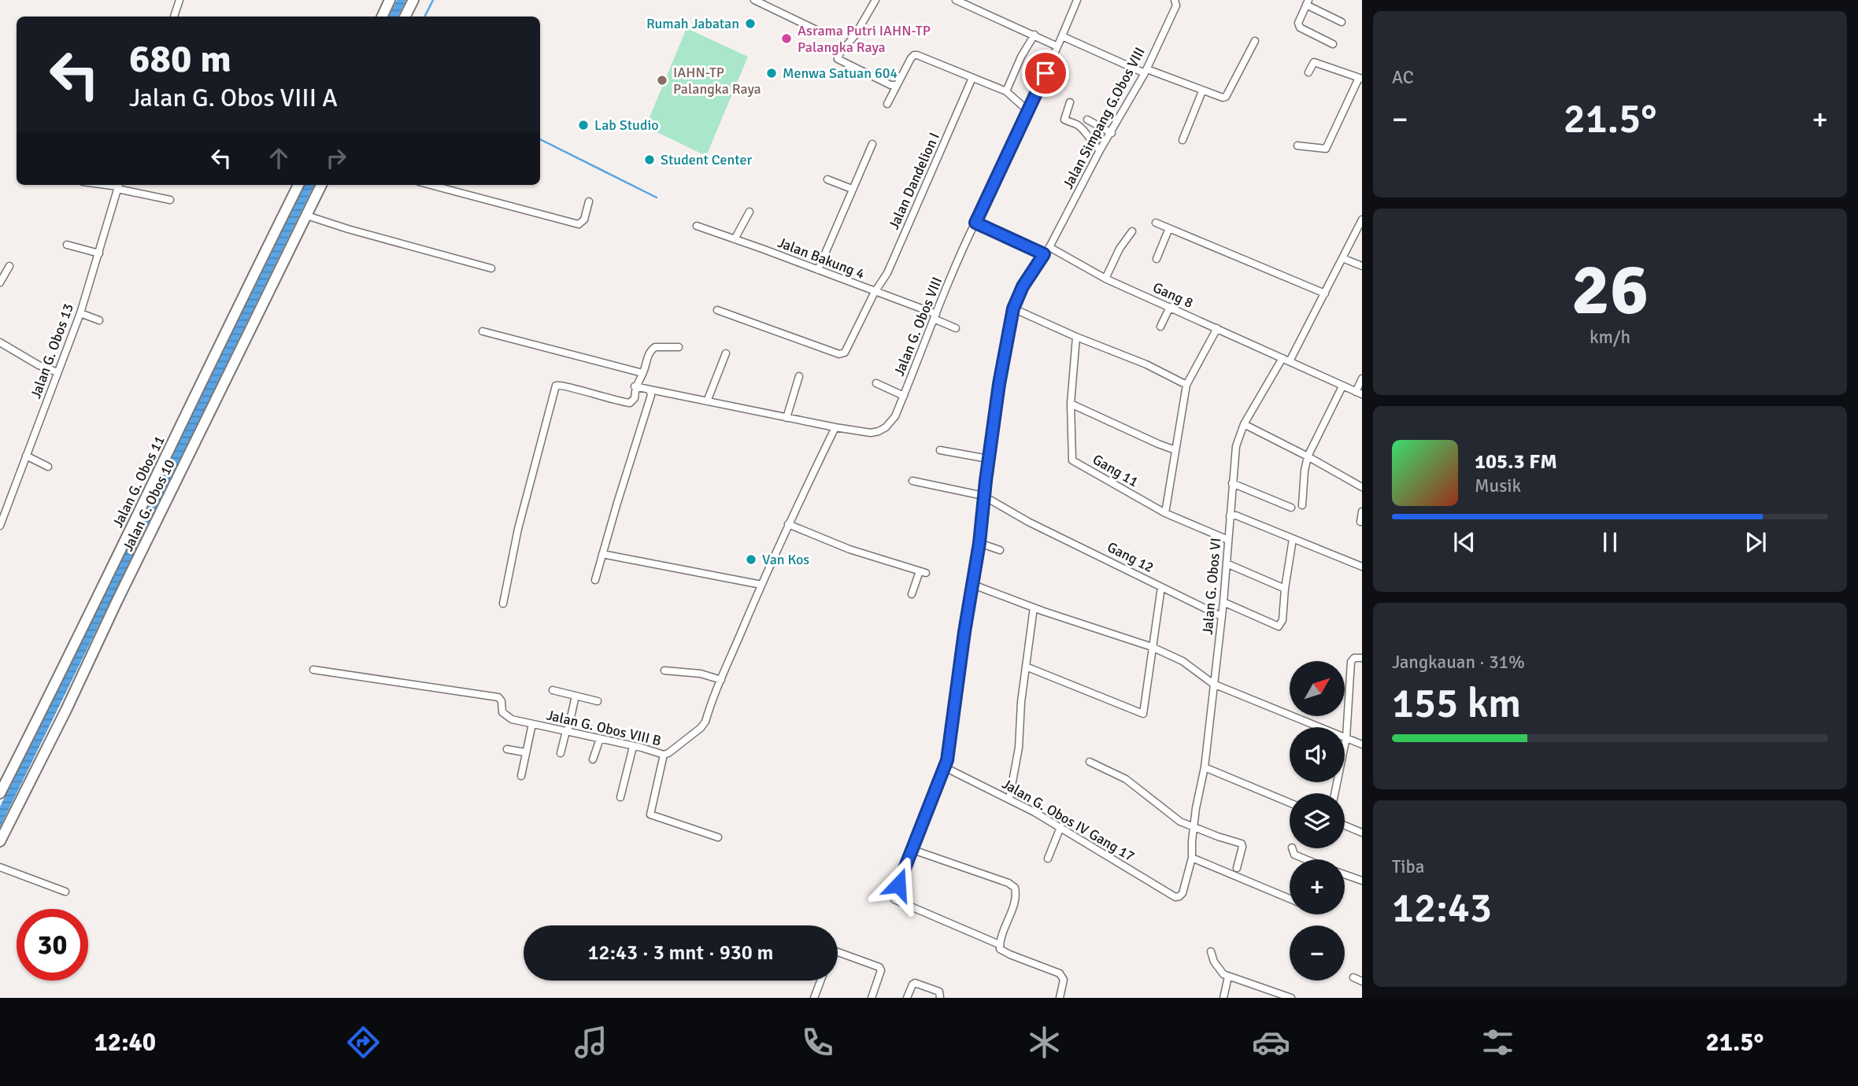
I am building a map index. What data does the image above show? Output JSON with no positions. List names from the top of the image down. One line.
{"streets":{"street":["Jalan Simpang G.Obos VIII","Jalan Dandelion I","Jalan Bakung 4","Gang 8","Jalan G. Obos VIII","Jalan G. Obos 13","Gang 11","Jalan G. Obos 11","Jalan G. Obos 10","Gang 12","Jalan G. Obos VI","Jalan G. Obos VIII B","Jalan G. Obos IV Gang 17"]},"crossings":[["Jalan Simpang G.Obos VIII","Gang 8"],["Jalan Simpang G.Obos VIII","Gang 12"],["Jalan Simpang G.Obos VIII","Jalan G. Obos IV Gang 17"],["Jalan Dandelion I","Jalan Bakung 4"],["Jalan Bakung 4","Jalan G. Obos VIII"],["Gang 8","Jalan G. Obos VI"],["Jalan G. Obos VIII","Jalan G. Obos VIII B"],["Gang 11","Jalan G. Obos VI"],["Gang 12","Jalan G. Obos VI"],["Jalan G. Obos VI","Jalan G. Obos IV Gang 17"]],"places":["Rumah Jabatan","Asrama Putri IAHN-TP Palangka Raya","Menwa Satuan 604","IAHN-TP Palangka Raya","Lab Studio","Student Center","Van Kos"],"north":"top right","page":{"tile":["AC",["26","km/h"],["Jangkauan · 31%","155 km"],["Tiba","12:43"]],"turn":["680 m","Jalan G. Obos VIII A"],"heat":["−","21.5°","+"],"song":["105.3 FM","Musik"],"map_buttons":["+","−"],"limit":"30","trip":"12:43 · 3 mnt · 930 m","tabs":["12:40","21.5°"]}}
